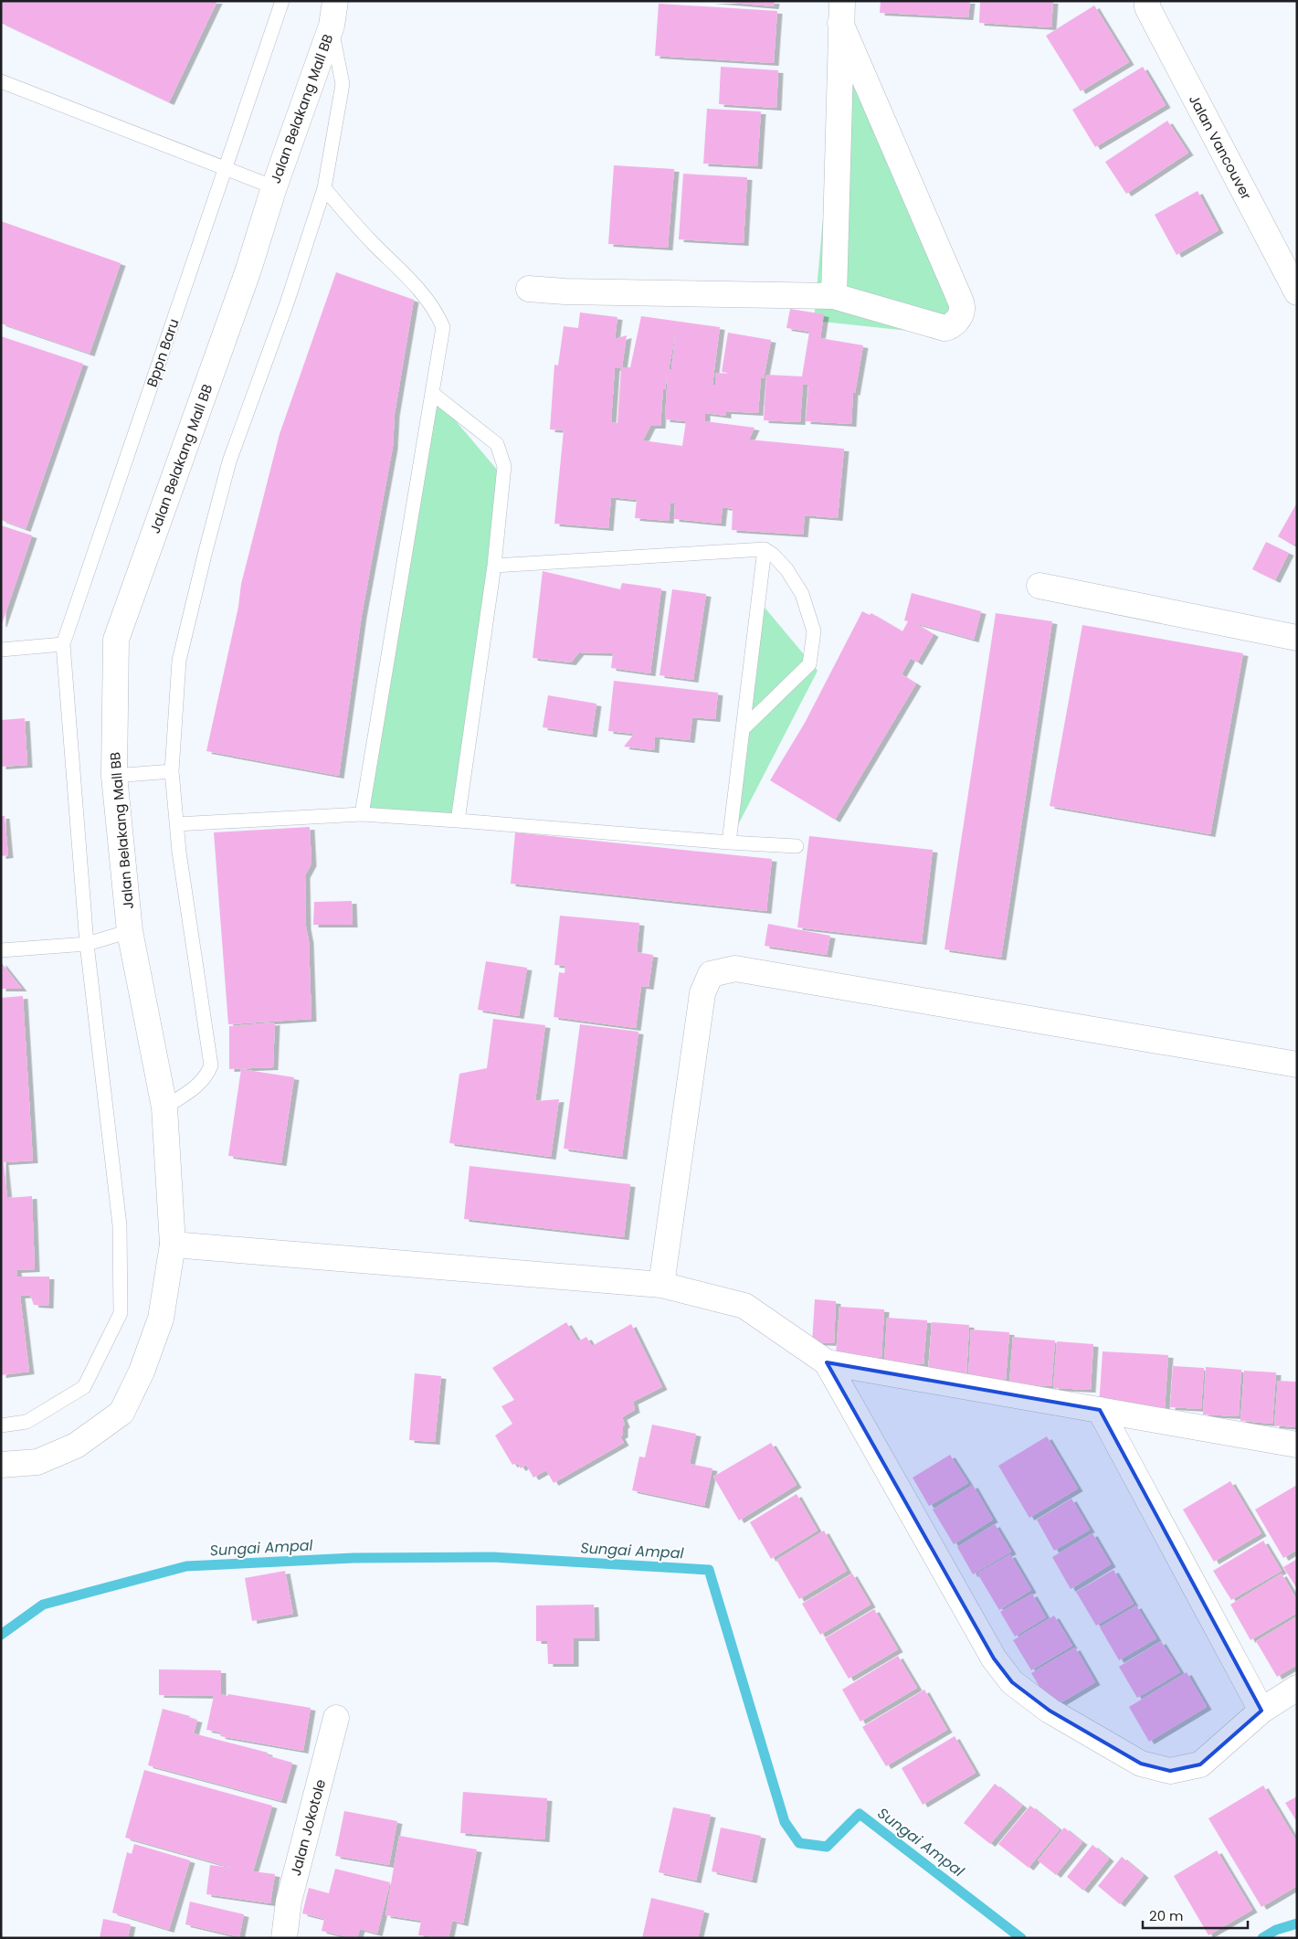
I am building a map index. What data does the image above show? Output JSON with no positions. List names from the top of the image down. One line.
{"streets":{"street":["Jalan Belakang Mall BB","Jalan Vancouver","Jalan Jokotole"],"lane":["Bppn Baru"]},"water":["Sungai Ampal"],"scale_bar":"20 m"}
